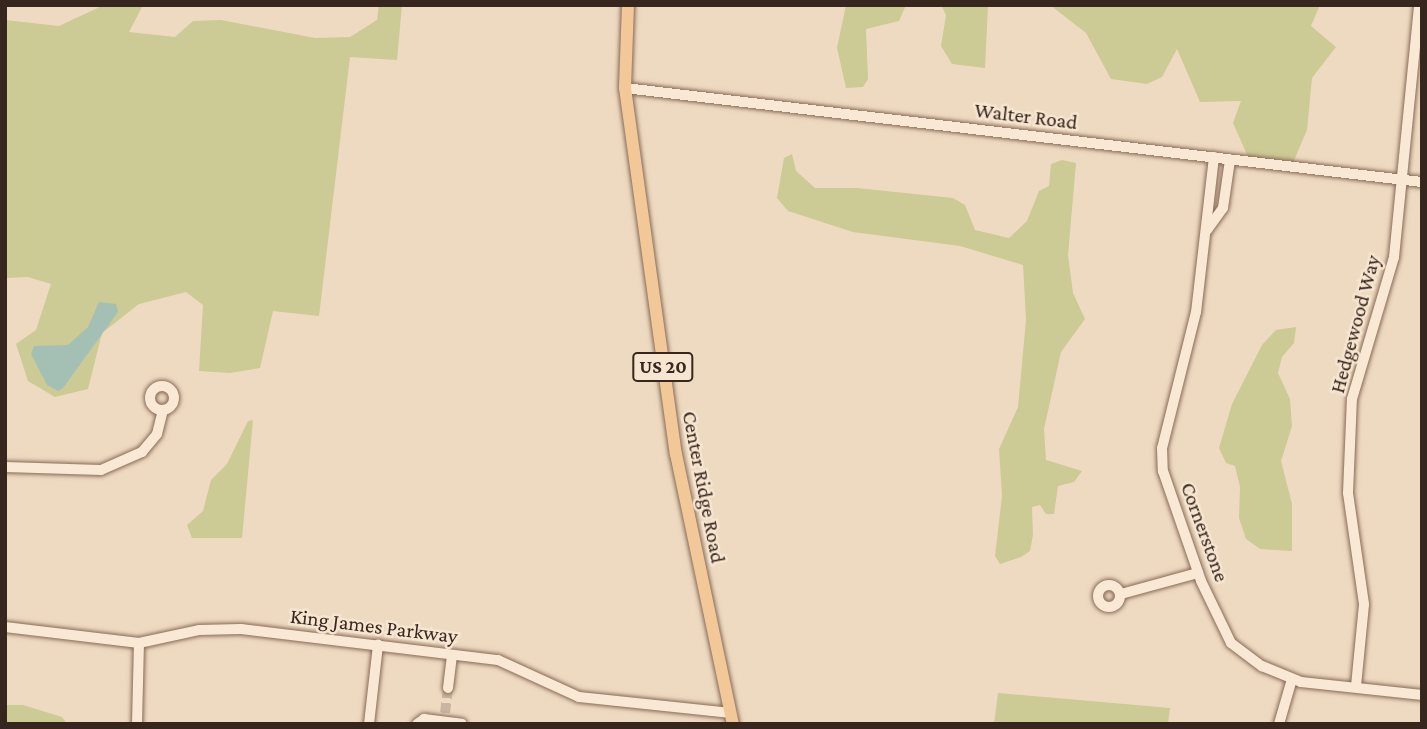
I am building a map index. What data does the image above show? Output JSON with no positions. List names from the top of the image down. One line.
{"streets":{"main road":["US 20","Center Ridge Road"],"street":["Walter Road","Hedgewood Way","Cornerstone","King James Parkway"]},"crossings":[["Walter Road","Hedgewood Way"],["Walter Road","Center Ridge Road"],["Walter Road","Cornerstone"],["Hedgewood Way","Cornerstone"],["Center Ridge Road","King James Parkway"]]}
